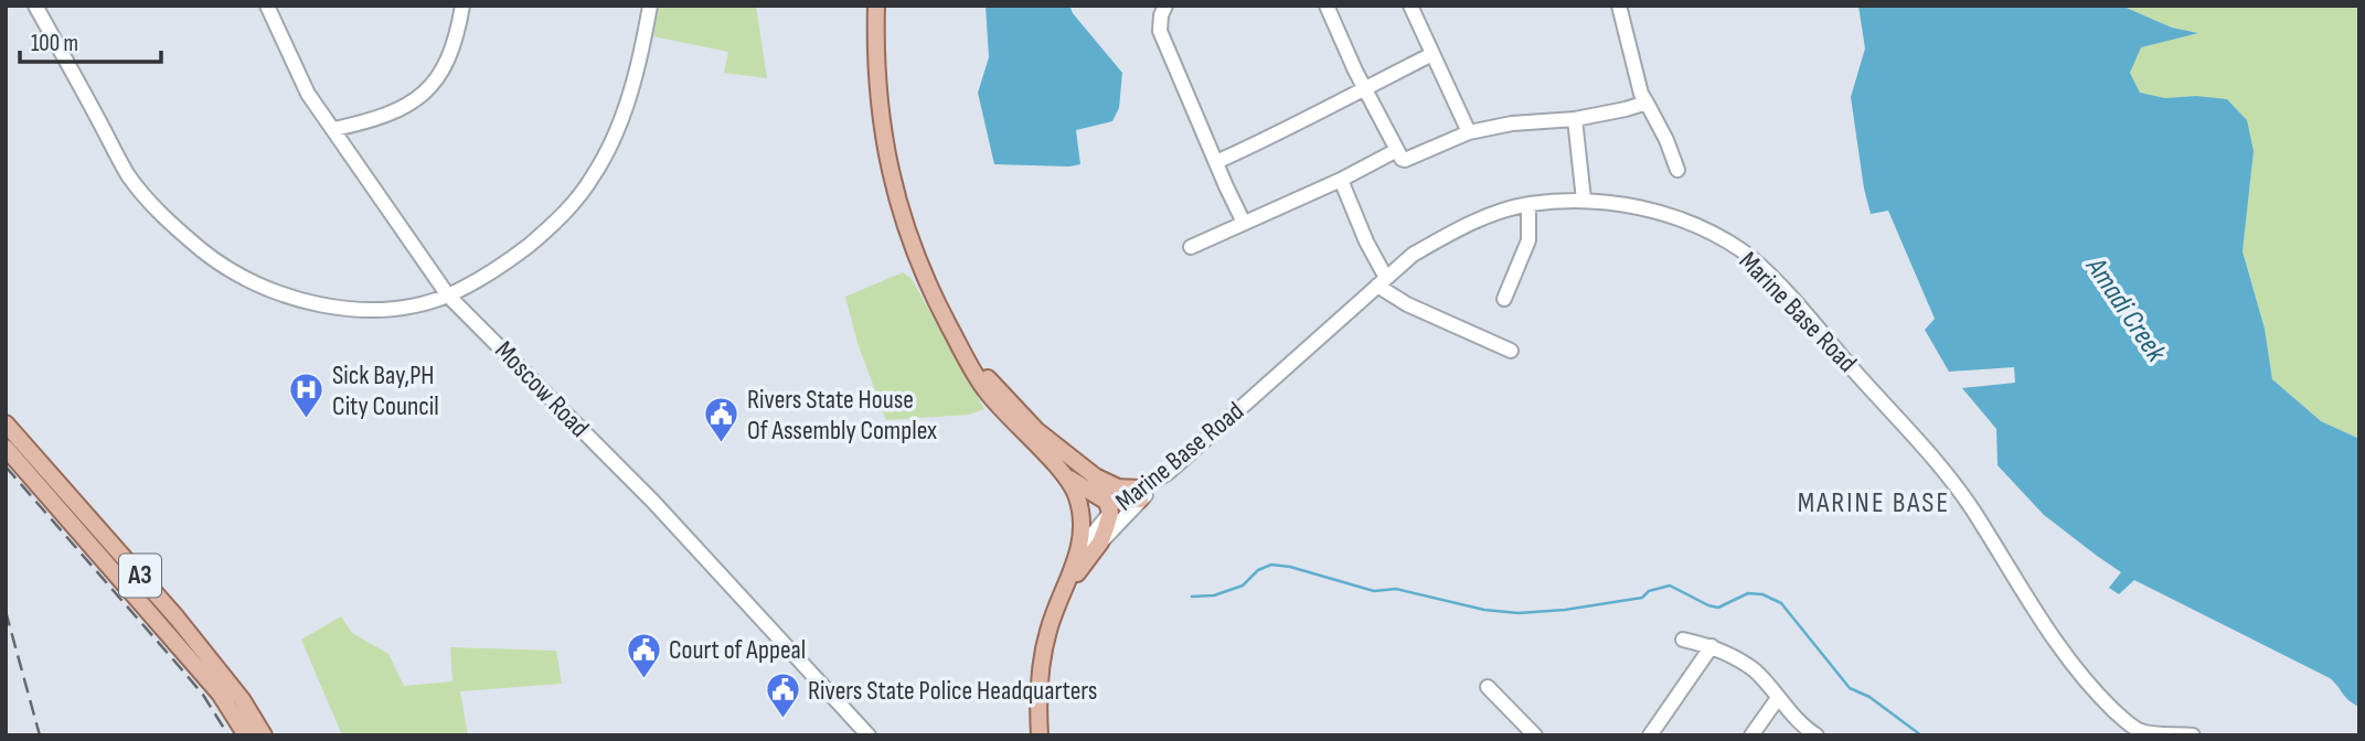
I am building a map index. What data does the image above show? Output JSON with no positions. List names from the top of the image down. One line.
{"streets":{"main road":["Marine Base Road","A3"],"street":["Moscow Road"]},"districts":["MARINE BASE"],"water":["Amadi Creek"],"places":{"hospital":["Sick Bay,PH City Council"],"public building":["Rivers State House Of Assembly Complex","Court of Appeal","Rivers State Police Headquarters"]},"scale_bar":"100 m"}
